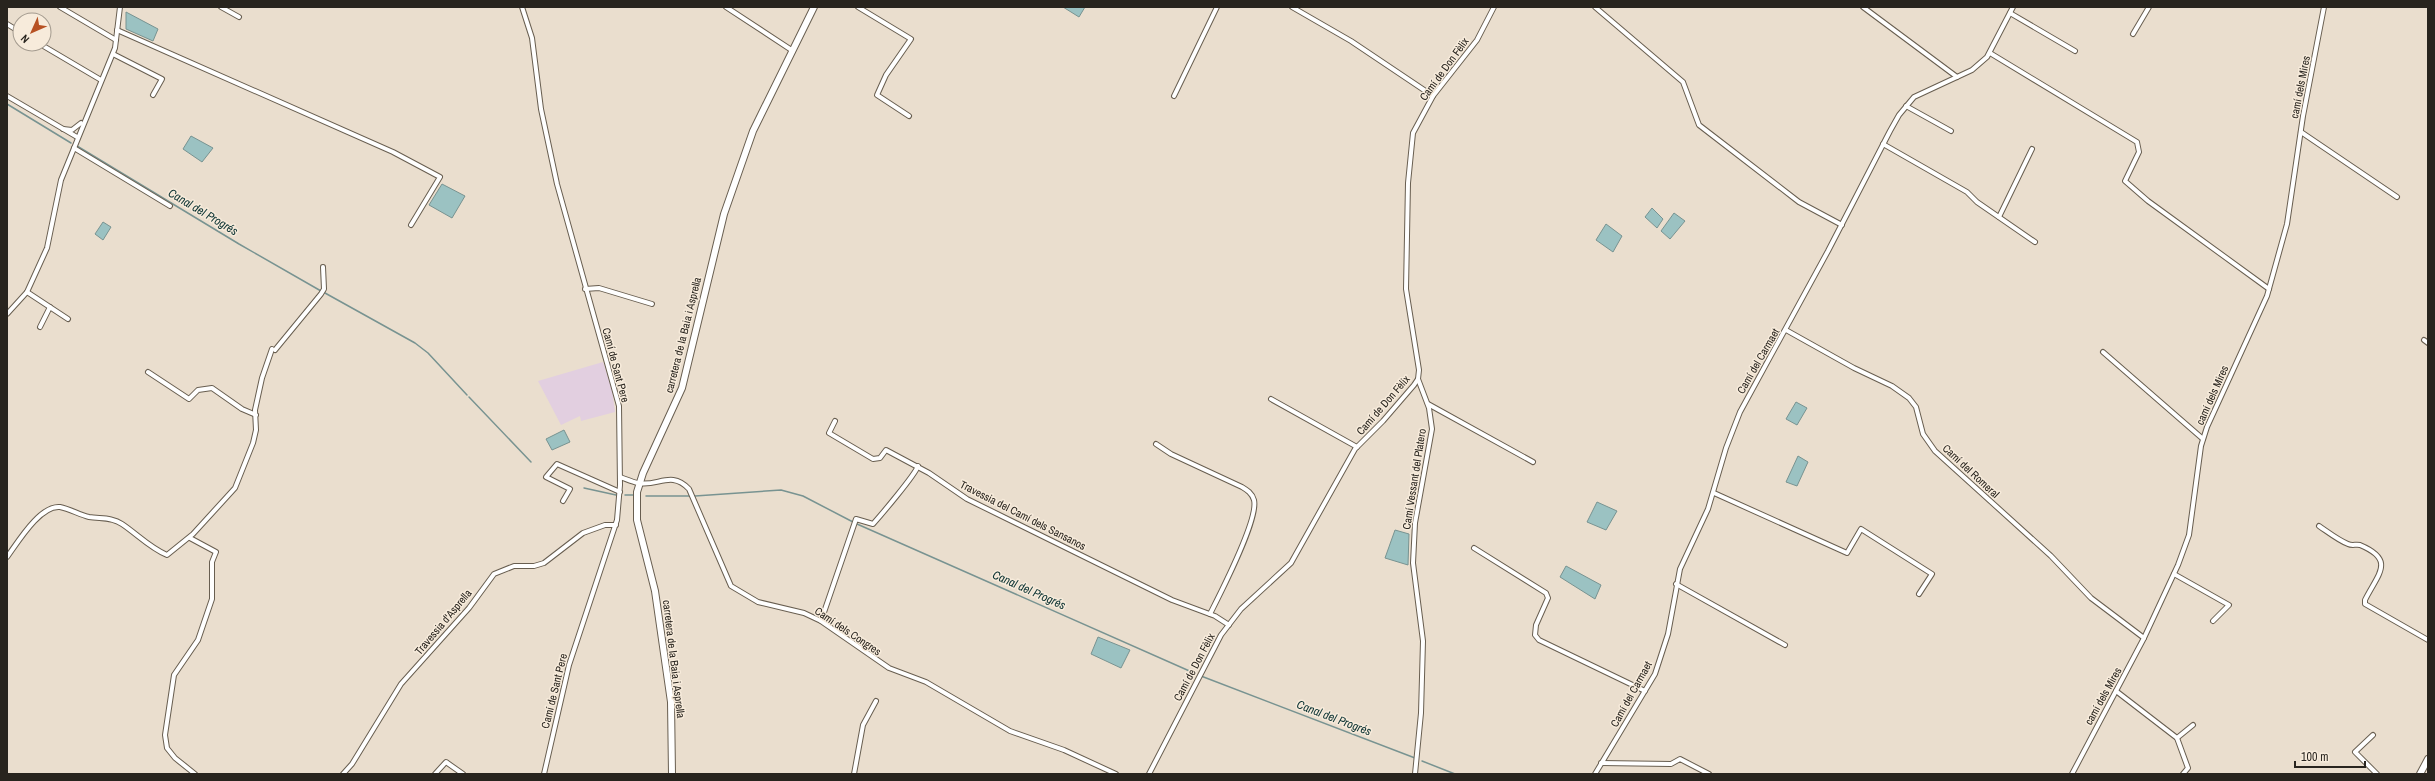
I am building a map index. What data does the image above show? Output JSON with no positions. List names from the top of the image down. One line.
{"streets":{"main road":["carretera de la Baia i Asprella"],"street":["Camí de Don Fèlix","camí dels Mires","Camí del Carmaet","Camí de Sant Pere","Camí del Romeral","Camí Vessant del Platero","Travessia del Camí dels Sansanos","Travessia d'Asprella","Camí dels Congres"]},"crossings":[["Camí de Don Fèlix","Camí Vessant del Platero"],["Camí de Don Fèlix","Travessia del Camí dels Sansanos"],["camí dels Mires","Camí del Romeral"],["carretera de la Baia i Asprella","Camí dels Congres"],["Camí del Carmaet","Camí del Romeral"],["Camí de Sant Pere","Travessia d'Asprella"],["Camí de Sant Pere","Camí dels Congres"]],"water":["Canal del Progrés"],"scale_bar":"100 m","north":"bottom left"}
